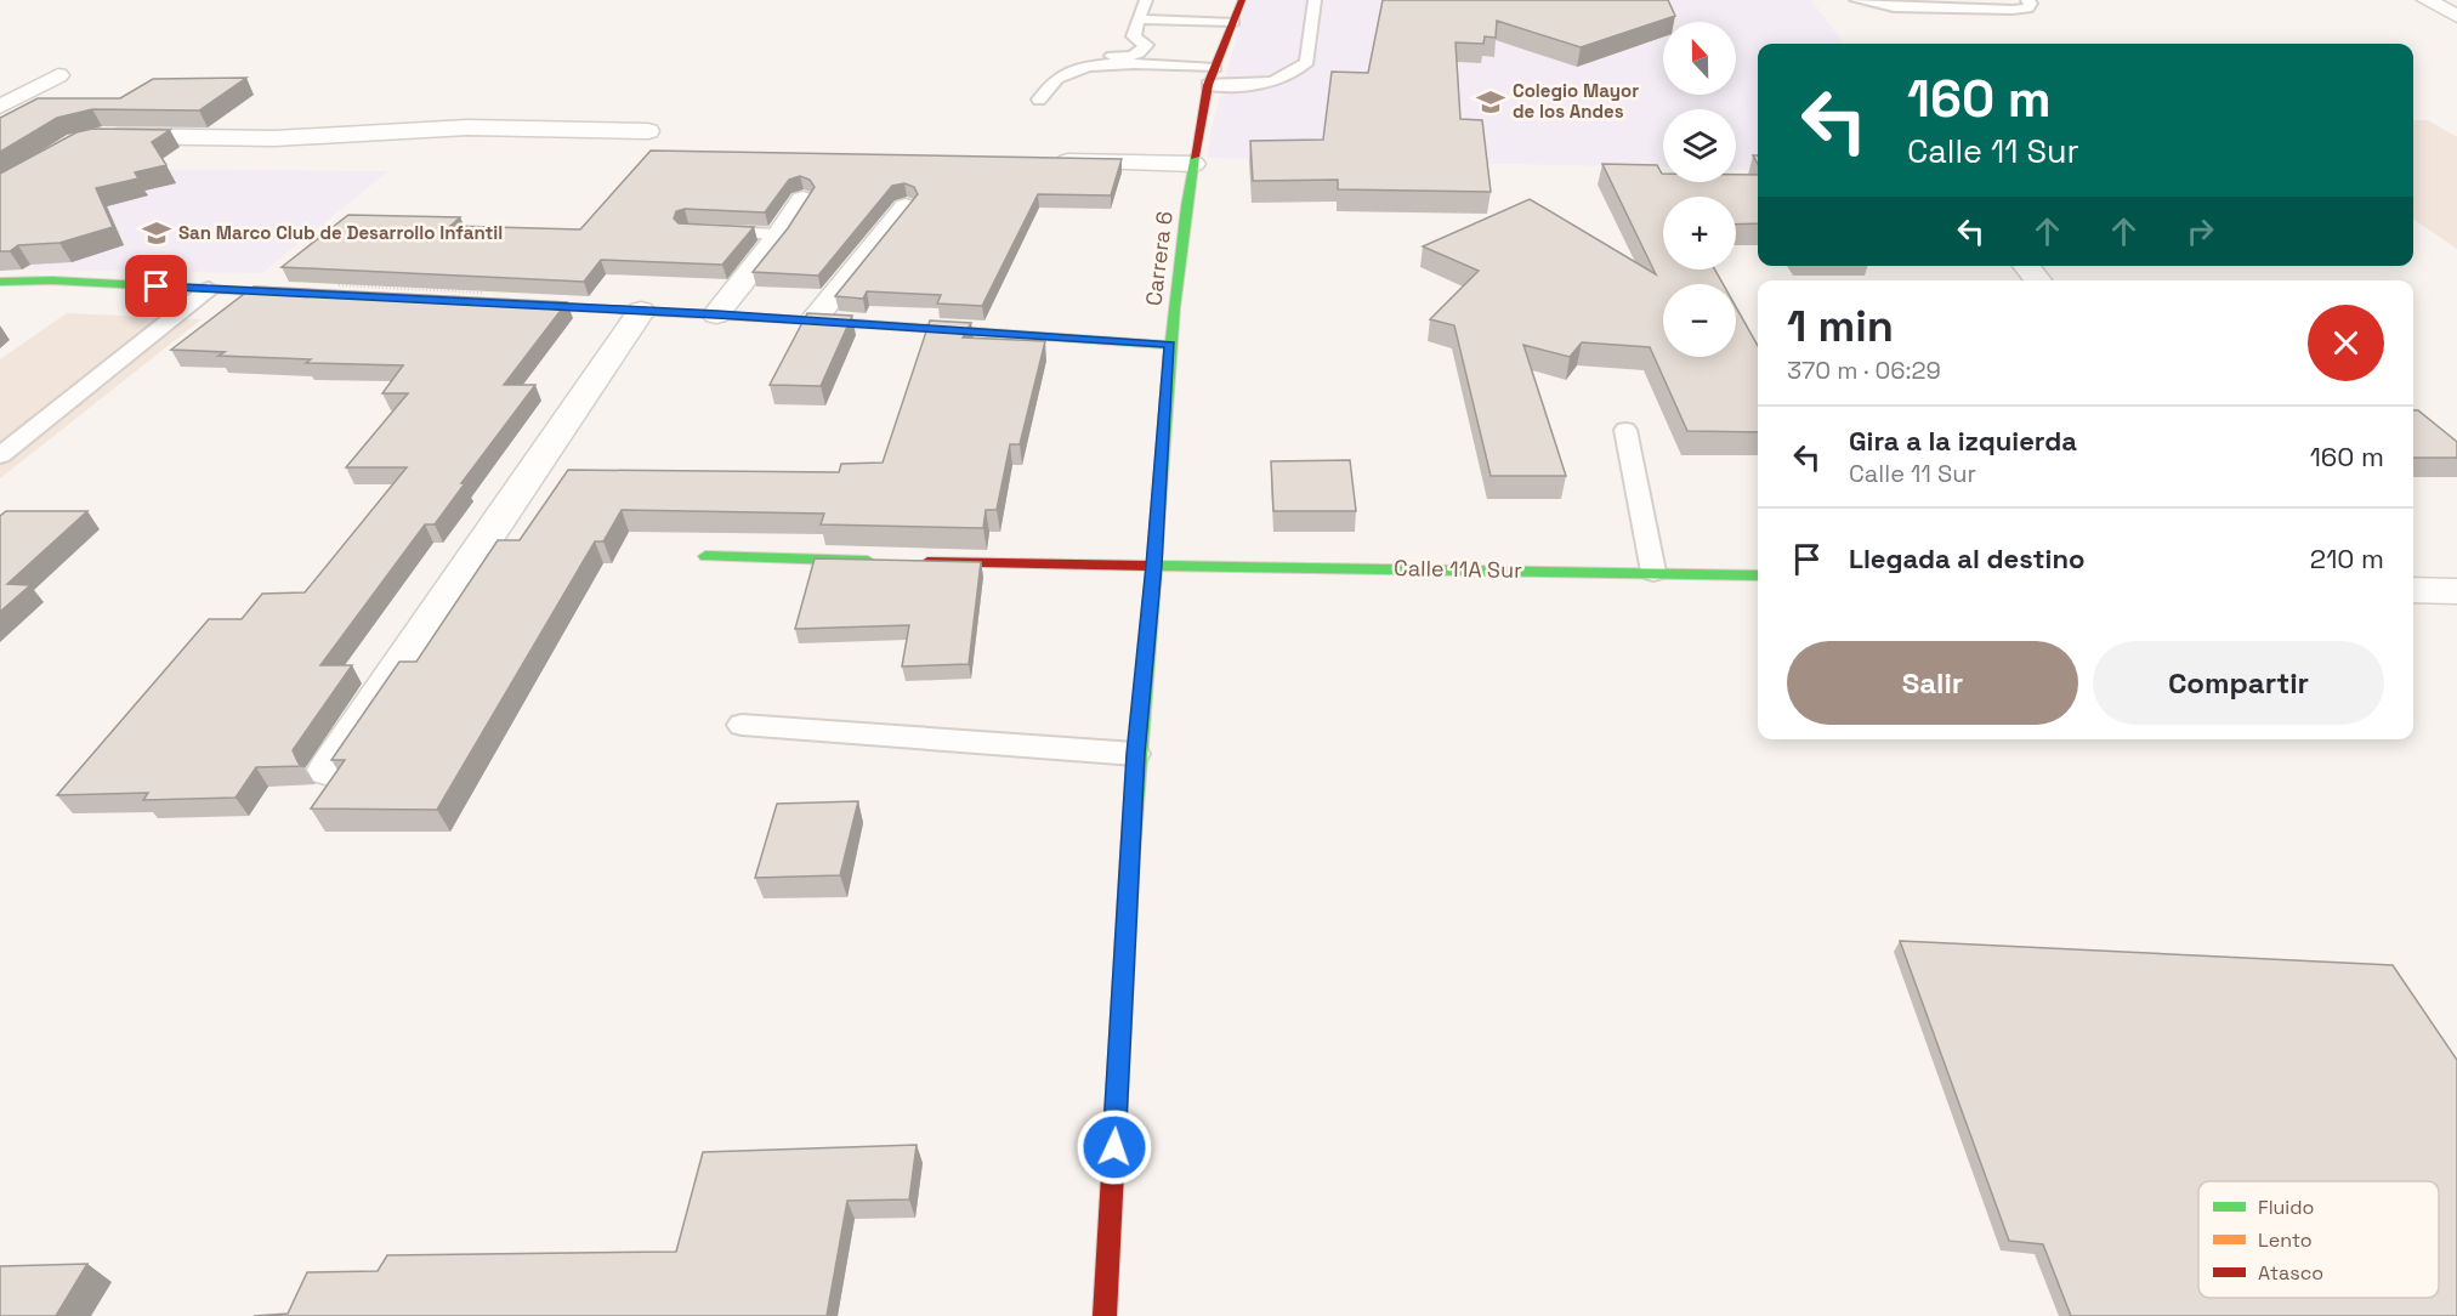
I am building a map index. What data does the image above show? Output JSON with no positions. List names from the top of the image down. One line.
{"streets":{"main road":["Carrera 6","Calle 11A Sur"]},"crossings":[["Carrera 6","Calle 11A Sur"]],"places":{"school or university":["Colegio Mayor de los Andes","San Marco Club de Desarrollo Infantil"]},"legend":["Fluido","Lento","Atasco"],"north":"top","page":{"map_buttons":["+","−"],"turn":["160 m","Calle 11 Sur"],"heading":["1 min","370 m · 06:29"],"list":[{"name":"Gira a la izquierda","note":"Calle 11 Sur","value":"160 m"},{"name":"Llegada al destino","value":"210 m"}],"buttons":["Salir","Compartir"]}}
